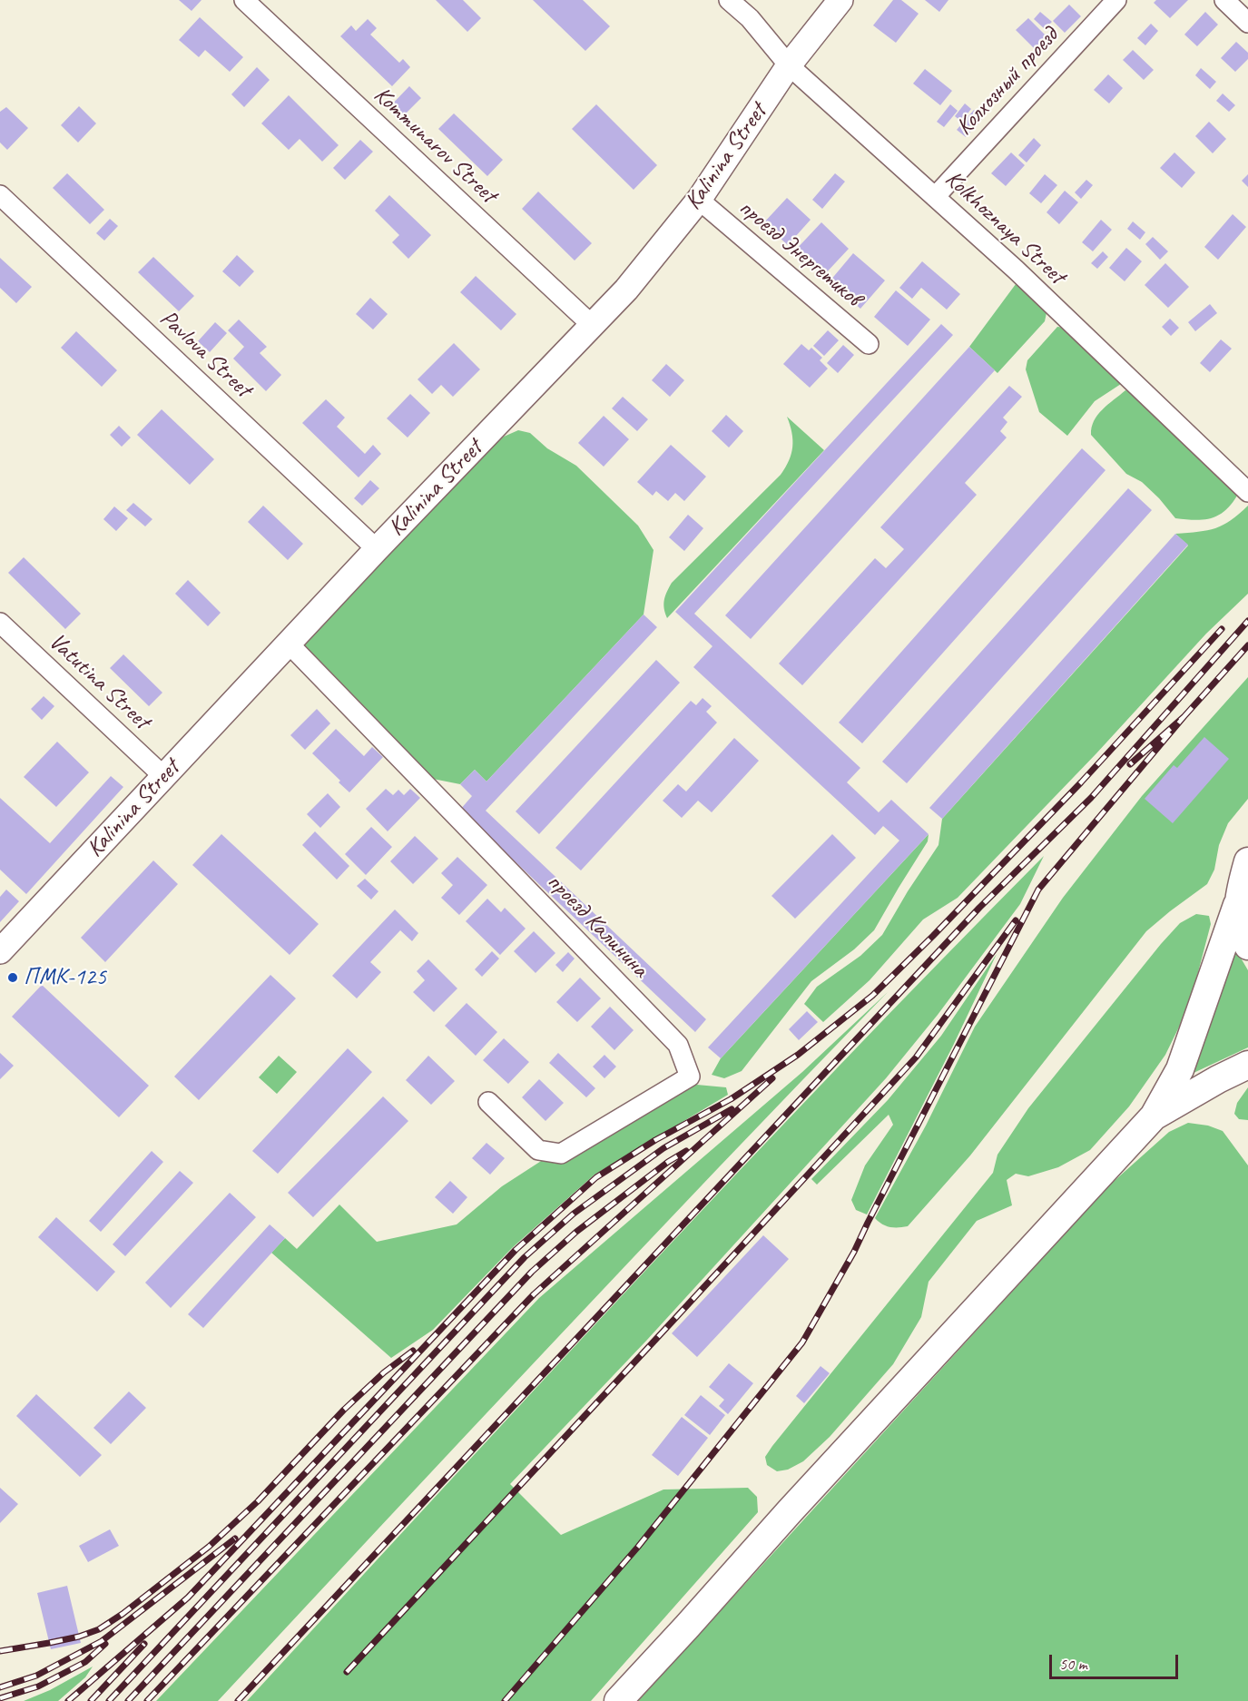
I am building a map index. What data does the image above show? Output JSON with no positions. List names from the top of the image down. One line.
{"streets":{"street":["Колхозный проезд","Kommunarov Street","Kalinina Street","Kolkhoznaya Street","проезд Энергетиков","Pavlova Street","Vatutina Street","проезд Калинина"]},"crossings":[["Колхозный проезд","Kolkhoznaya Street"],["Kommunarov Street","Kalinina Street"],["Kalinina Street","Kolkhoznaya Street"],["Kalinina Street","проезд Энергетиков"],["Kalinina Street","Pavlova Street"],["Kalinina Street","Vatutina Street"],["Kalinina Street","проезд Калинина"]],"places":["ПМК-125"],"scale_bar":"50 m"}
